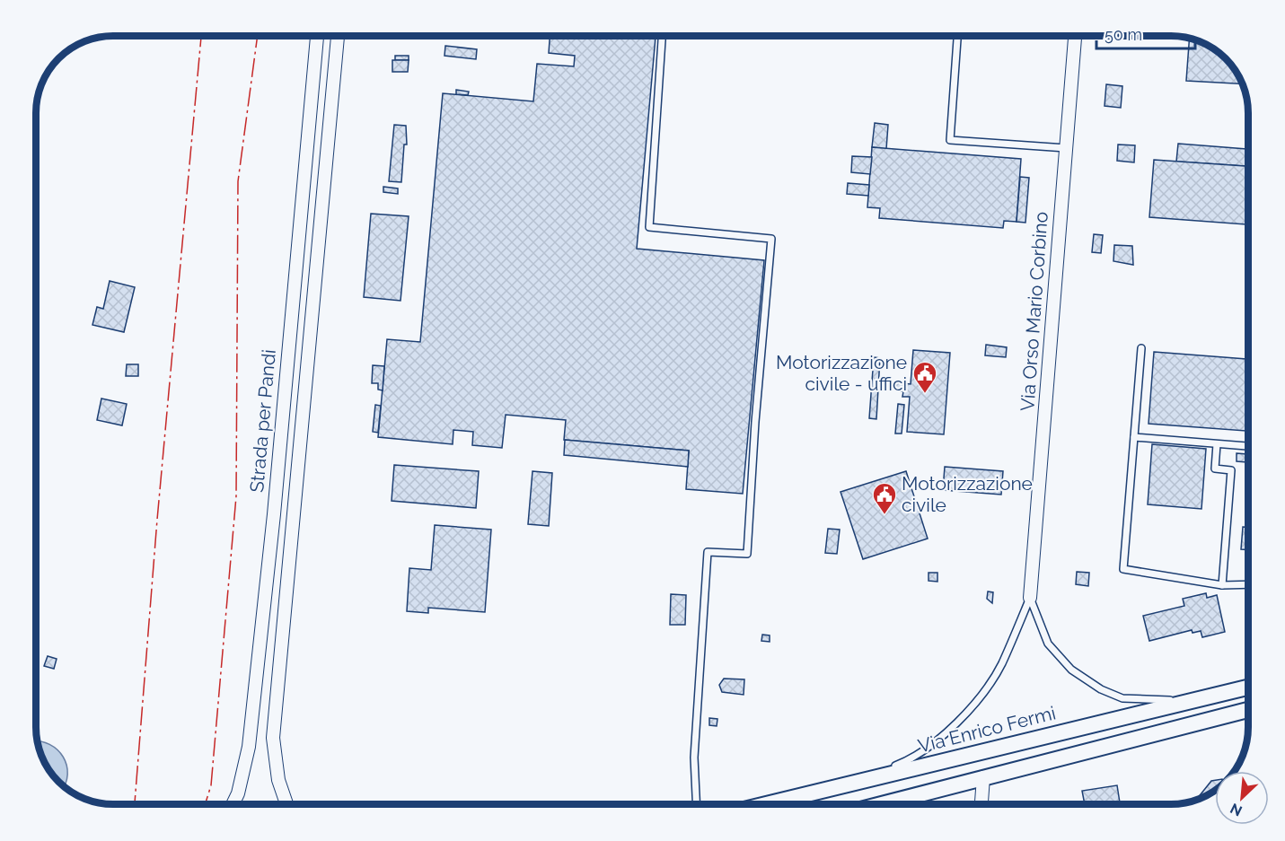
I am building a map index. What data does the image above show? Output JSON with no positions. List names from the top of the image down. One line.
{"streets":{"street":["Via Orso Mario Corbino","Strada per Pandi","Via Enrico Fermi"]},"places":{"public building":["Motorizzazione civile - uffici","Motorizzazione civile"]},"scale_bar":"50 m","north":"bottom left"}
